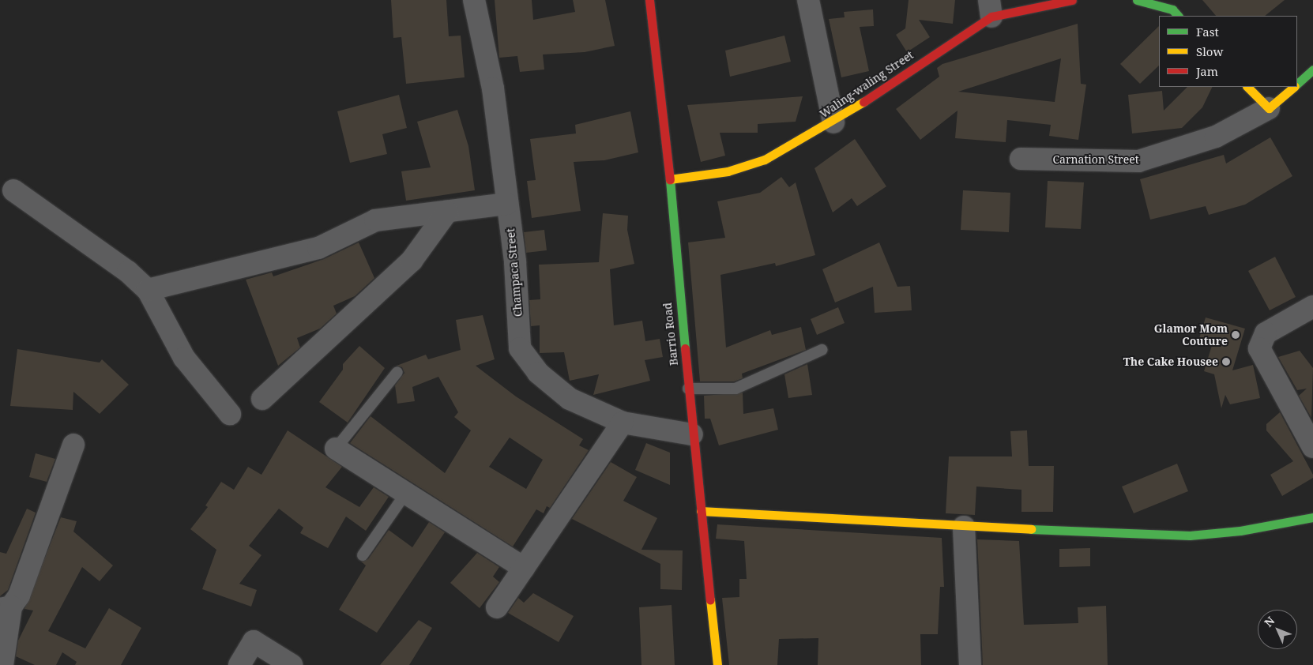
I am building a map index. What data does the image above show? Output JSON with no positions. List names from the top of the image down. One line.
{"streets":{"street":["Waling-waling Street","Carnation Street","Champaca Street","Barrio Road"]},"crossings":[["Waling-waling Street","Barrio Road"],["Champaca Street","Barrio Road"]],"places":["Glamor Mom Couture","The Cake Housee"],"legend":["Fast","Slow","Jam"],"north":"top left"}
